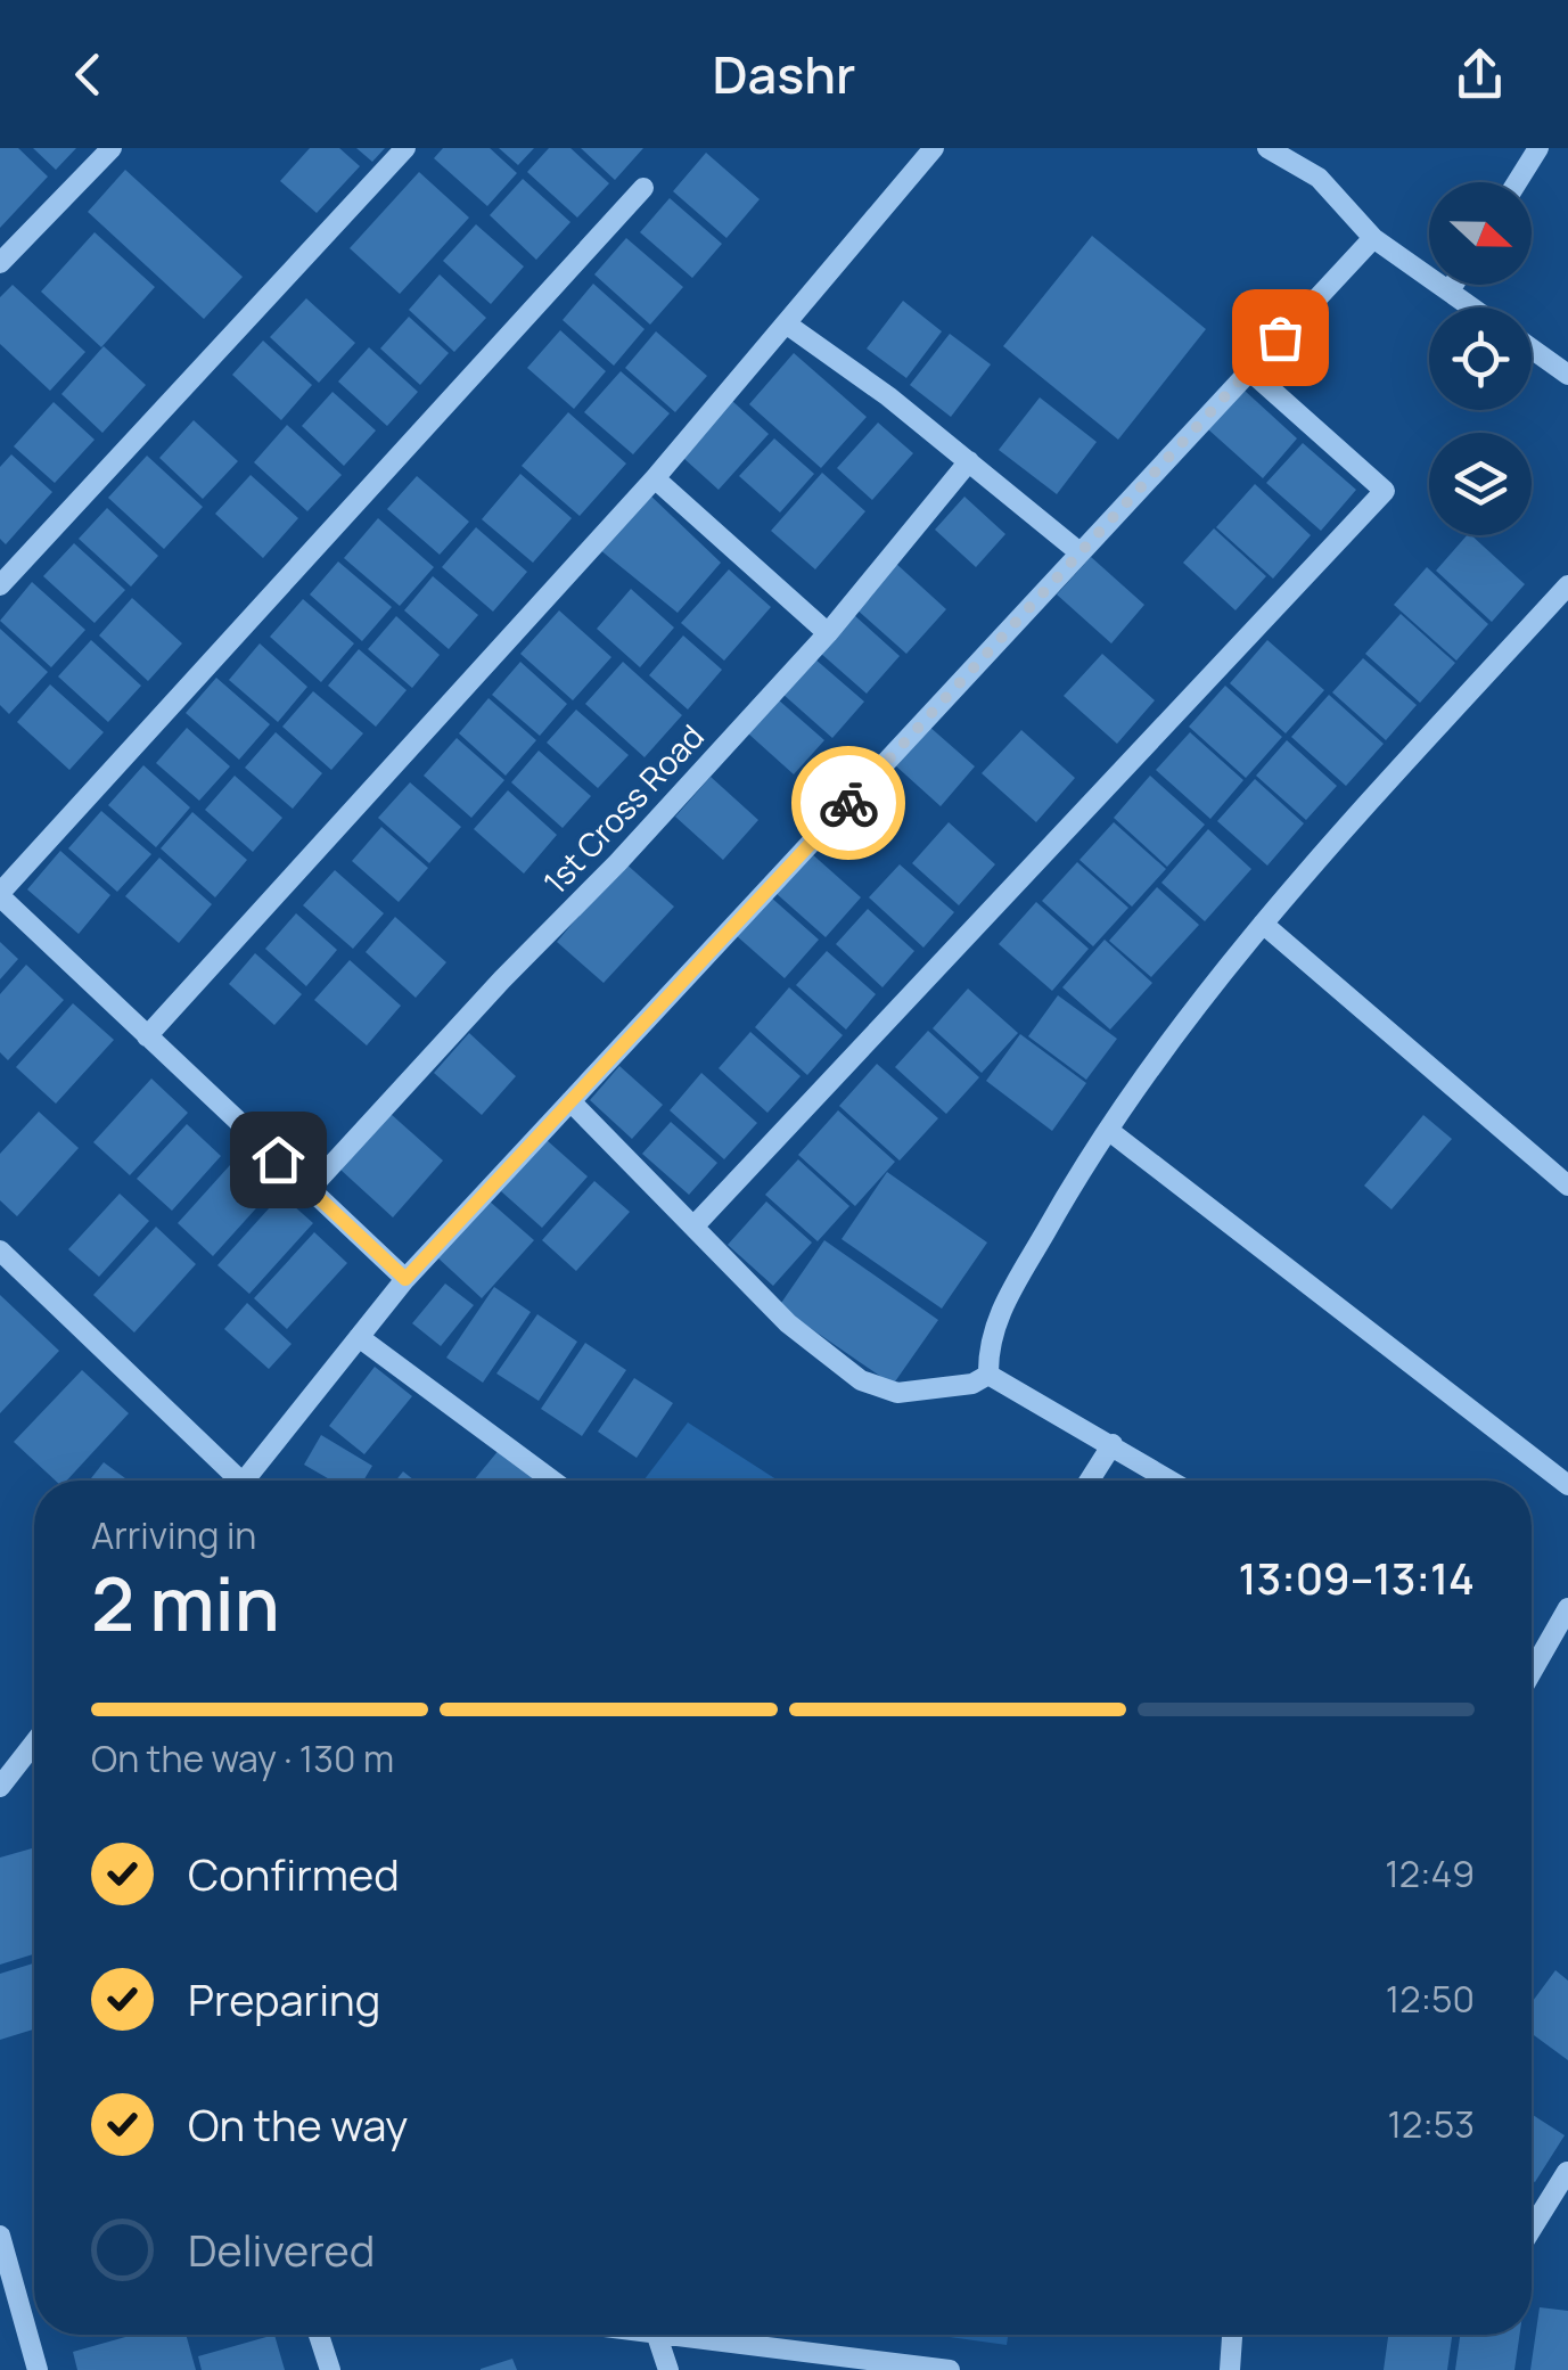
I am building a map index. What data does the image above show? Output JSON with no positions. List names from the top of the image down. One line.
{"streets":{"street":["1st Cross Road"]},"north":"right","page":{"header":"Dashr","heading":["2 min","Arriving in","13:09–13:14"],"bar":"On the way · 130 m","list":[["Confirmed","12:49"],["Preparing","12:50"],["On the way","12:53"],"Delivered"]}}
